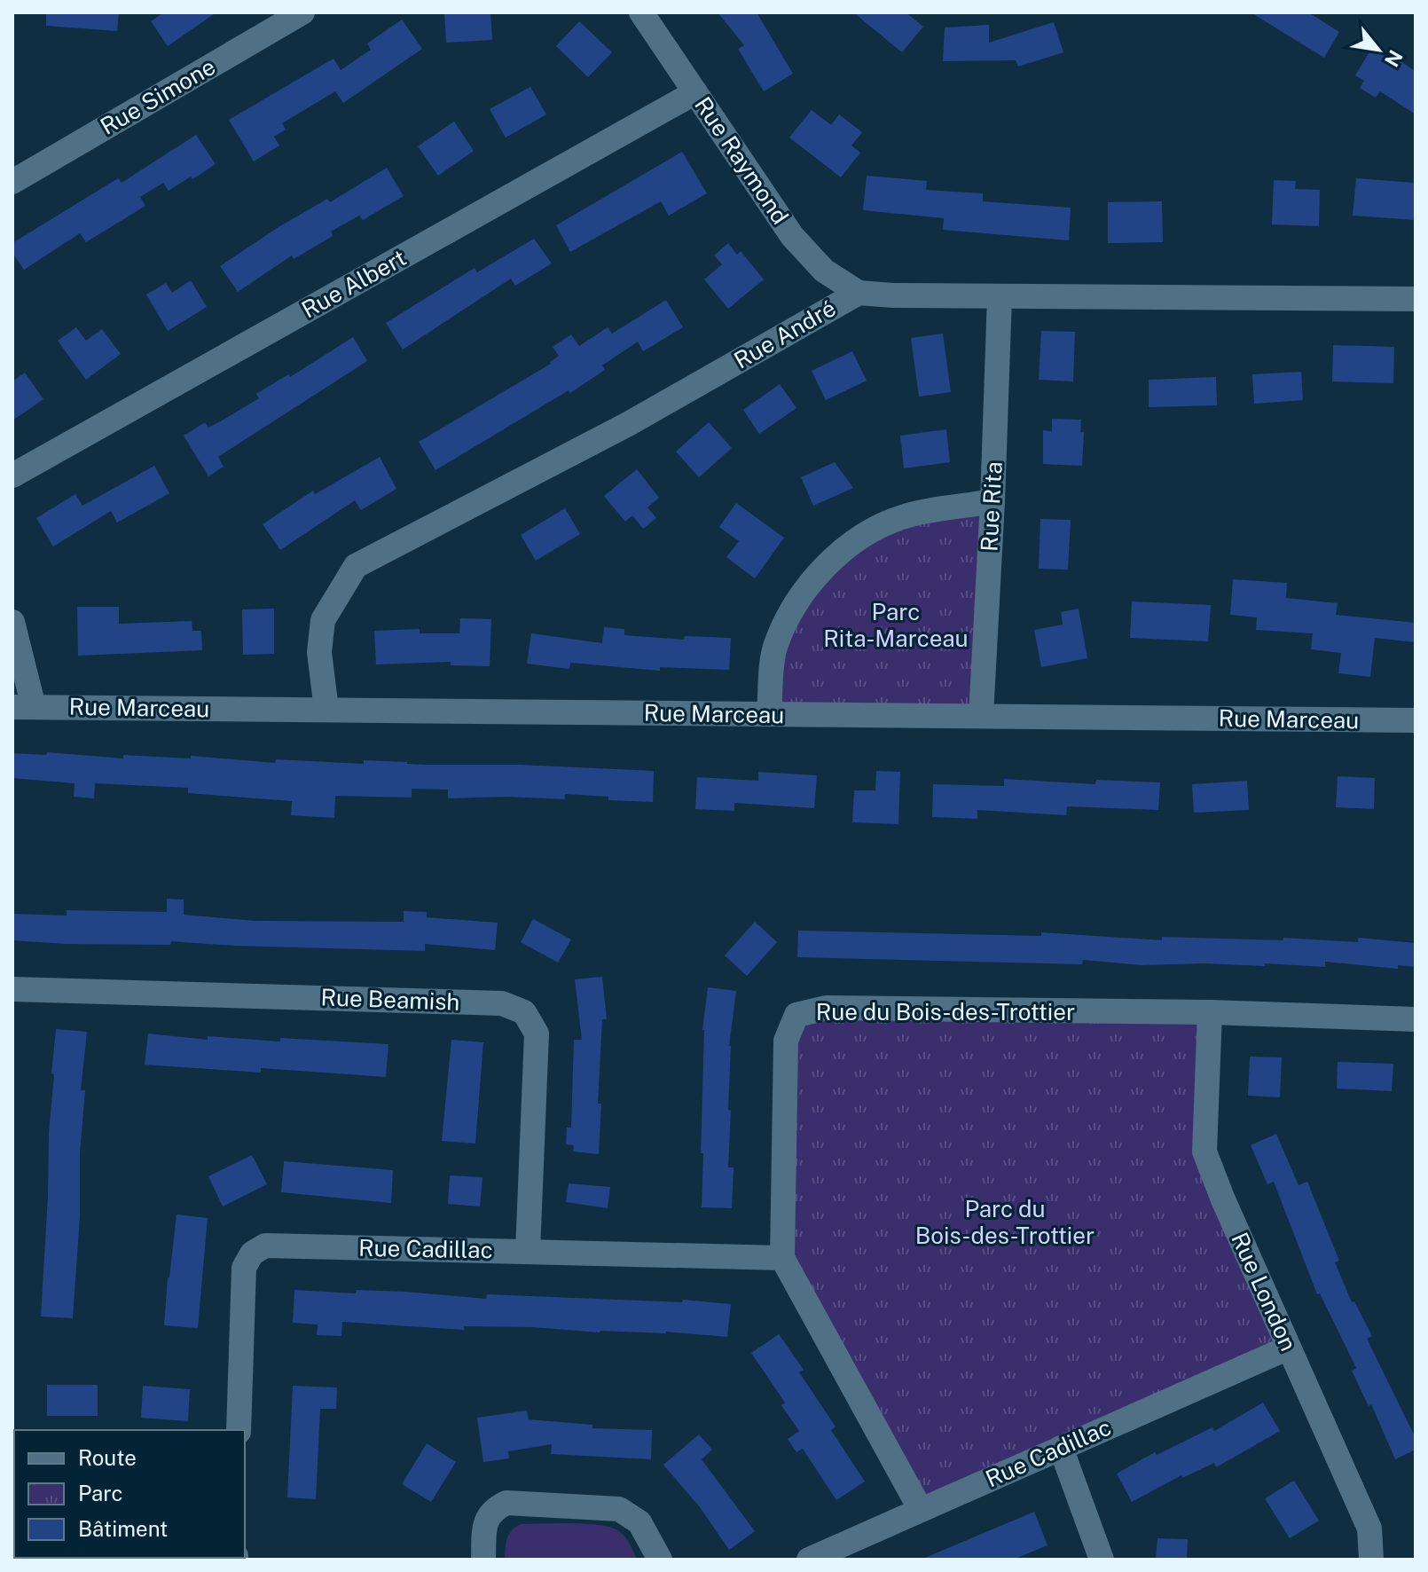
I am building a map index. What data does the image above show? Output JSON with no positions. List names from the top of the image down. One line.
{"streets":{"street":["Rue Simone","Rue Raymond","Rue Albert","Rue André","Rue Rita","Rue Marceau","Rue Beamish","Rue du Bois-des-Trottier","Rue Cadillac","Rue London"]},"crossings":[["Rue Raymond","Rue Albert"],["Rue Raymond","Rue André"],["Rue André","Rue Rita"],["Rue André","Rue Marceau"],["Rue Rita","Rue Marceau"],["Rue Beamish","Rue Cadillac"],["Rue du Bois-des-Trottier","Rue Cadillac"],["Rue du Bois-des-Trottier","Rue London"],["Rue Cadillac","Rue London"]],"parks":["Parc Rita-Marceau","Parc du Bois-des-Trottier"],"legend":["Route","Parc","Bâtiment"],"north":"bottom right"}
